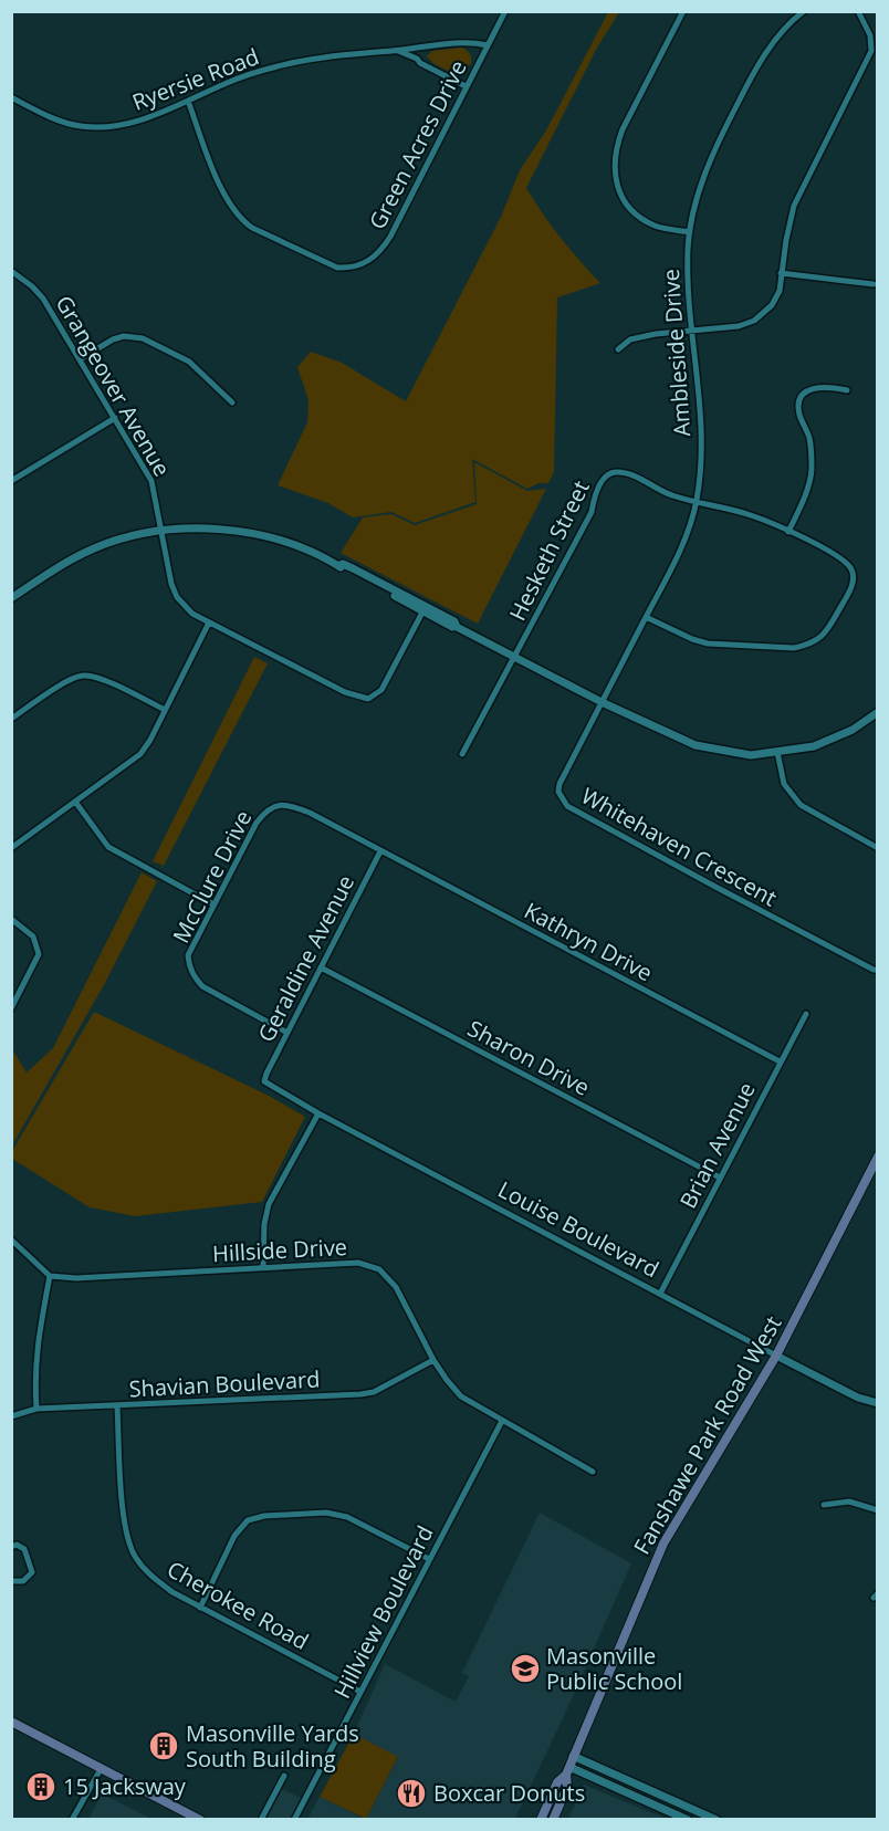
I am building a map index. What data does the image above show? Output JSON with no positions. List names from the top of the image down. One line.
{"streets":{"main road":["Fanshawe Park Road West"],"street":["Ryersie Road","Green Acres Drive","Ambleside Drive","Grangeover Avenue","Hesketh Street","Whitehaven Crescent","McClure Drive","Kathryn Drive","Geraldine Avenue","Sharon Drive","Brian Avenue","Louise Boulevard","Hillside Drive","Shavian Boulevard","Cherokee Road","Hillview Boulevard"]},"crossings":[["Ryersie Road","Green Acres Drive"],["Ambleside Drive","Hesketh Street"],["Ambleside Drive","Whitehaven Crescent"],["McClure Drive","Kathryn Drive"],["McClure Drive","Geraldine Avenue"],["Kathryn Drive","Geraldine Avenue"],["Kathryn Drive","Brian Avenue"],["Geraldine Avenue","Sharon Drive"],["Geraldine Avenue","Louise Boulevard"],["Sharon Drive","Brian Avenue"],["Brian Avenue","Louise Boulevard"],["Louise Boulevard","Fanshawe Park Road West"],["Hillside Drive","Shavian Boulevard"],["Hillside Drive","Hillview Boulevard"],["Shavian Boulevard","Cherokee Road"],["Cherokee Road","Hillview Boulevard"]],"places":{"school or university":["Masonville Public School"],"building":["Masonville Yards South Building","15 Jacksway"],"restaurant":["Boxcar Donuts"]}}
